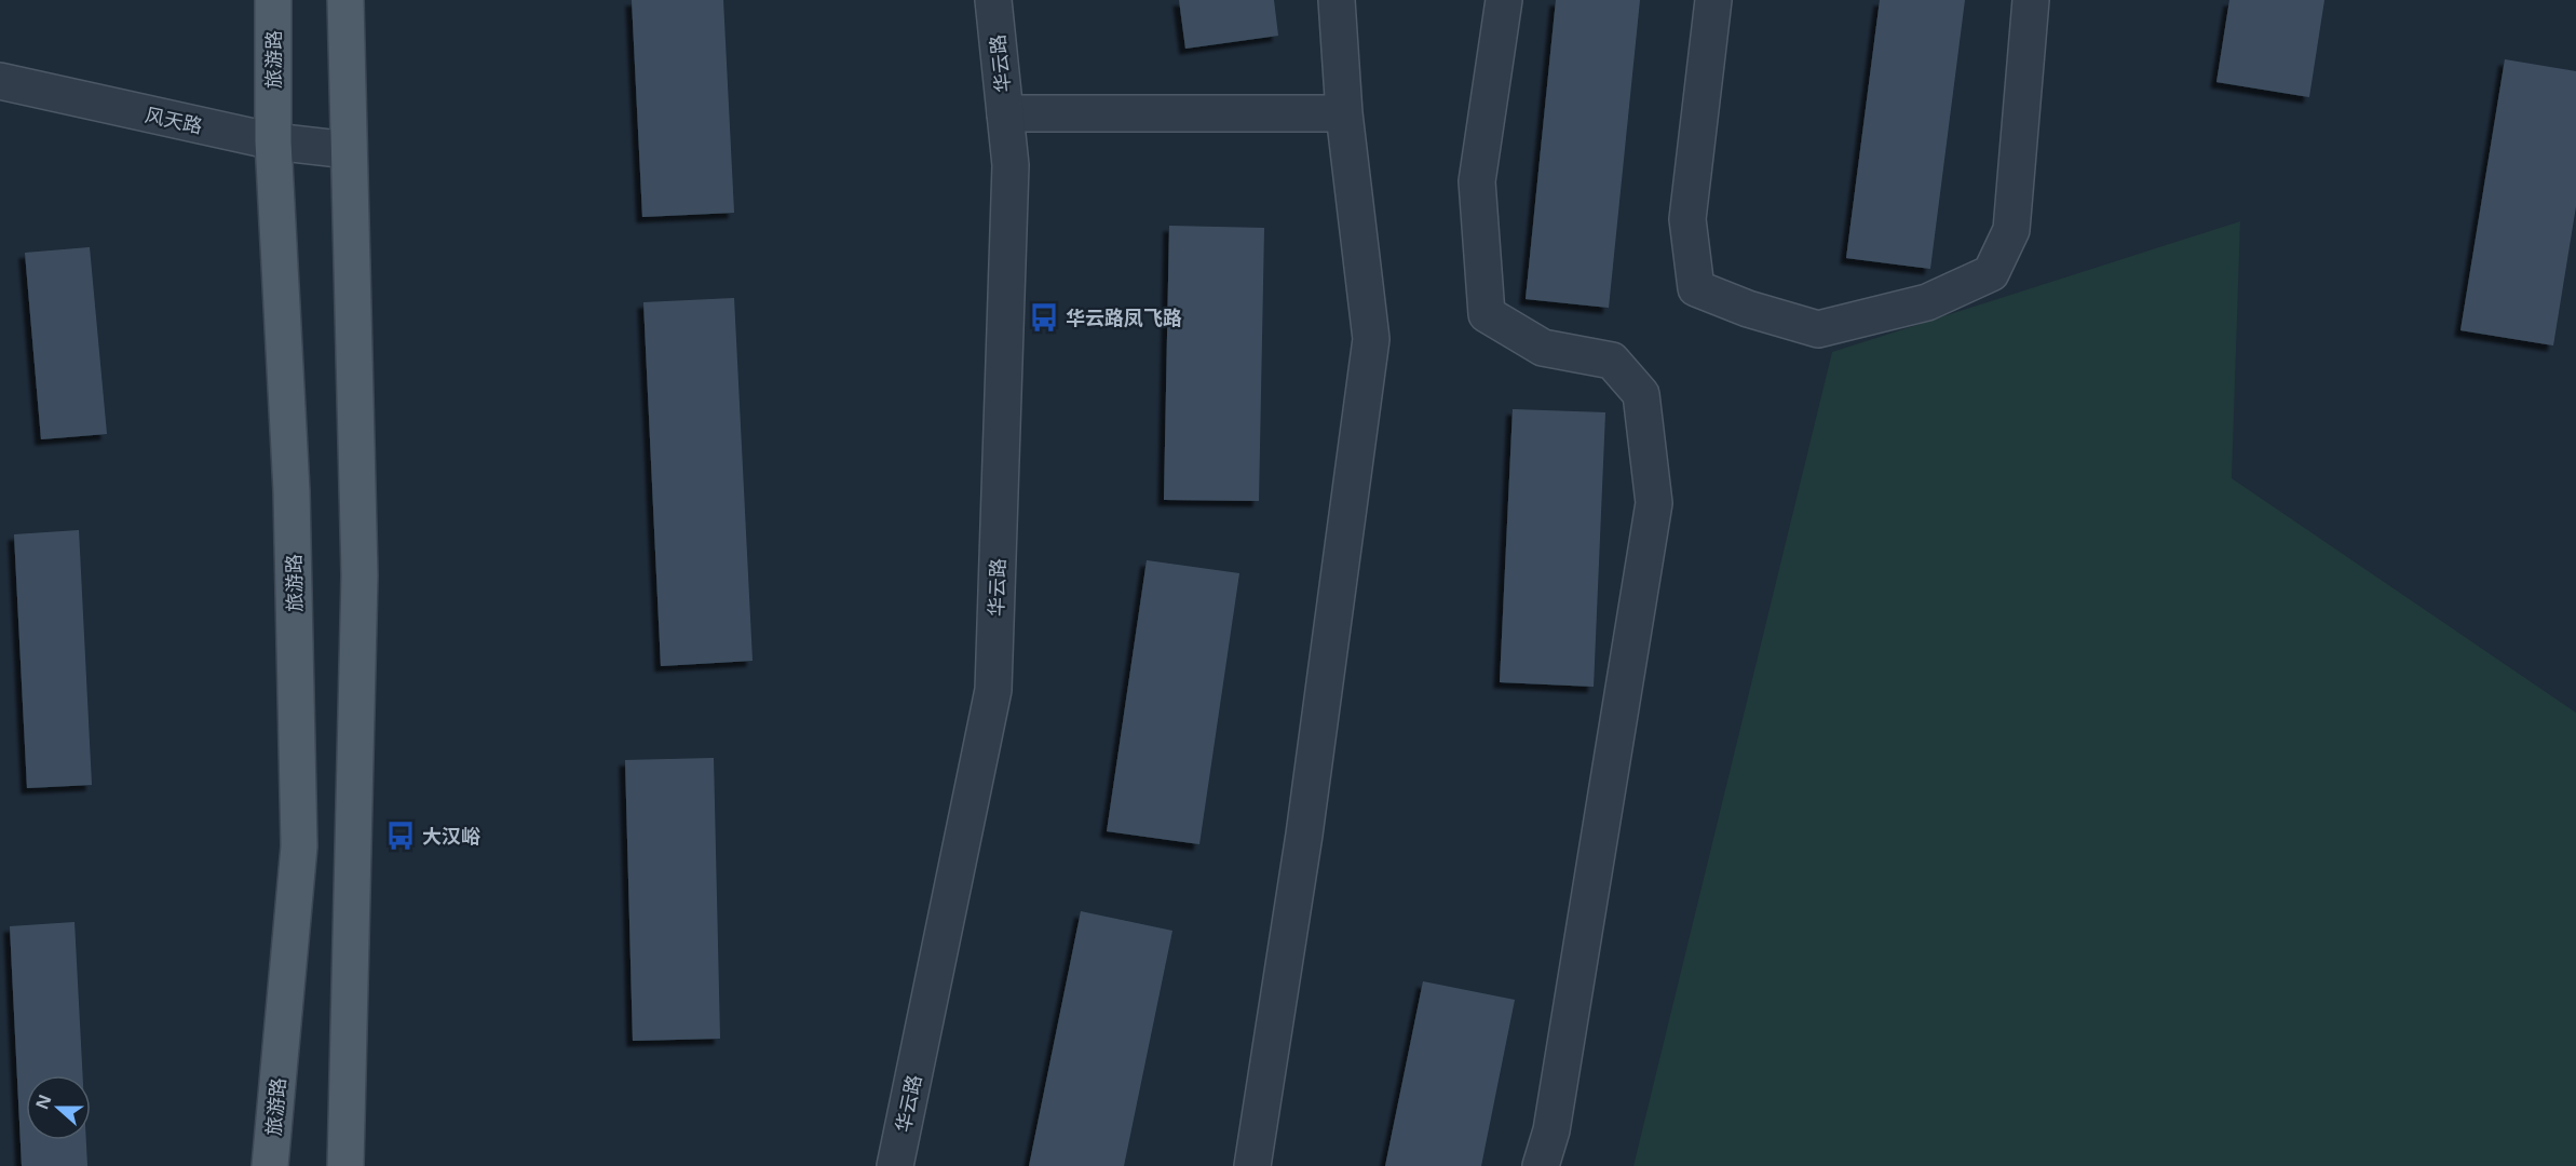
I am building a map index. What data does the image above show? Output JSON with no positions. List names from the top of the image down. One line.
{"streets":{"main road":["旅游路"],"street":["华云路","风天路"]},"crossings":[["旅游路","风天路"]],"places":{"bus stop":["华云路凤飞路","大汉峪"]},"north":"left"}
